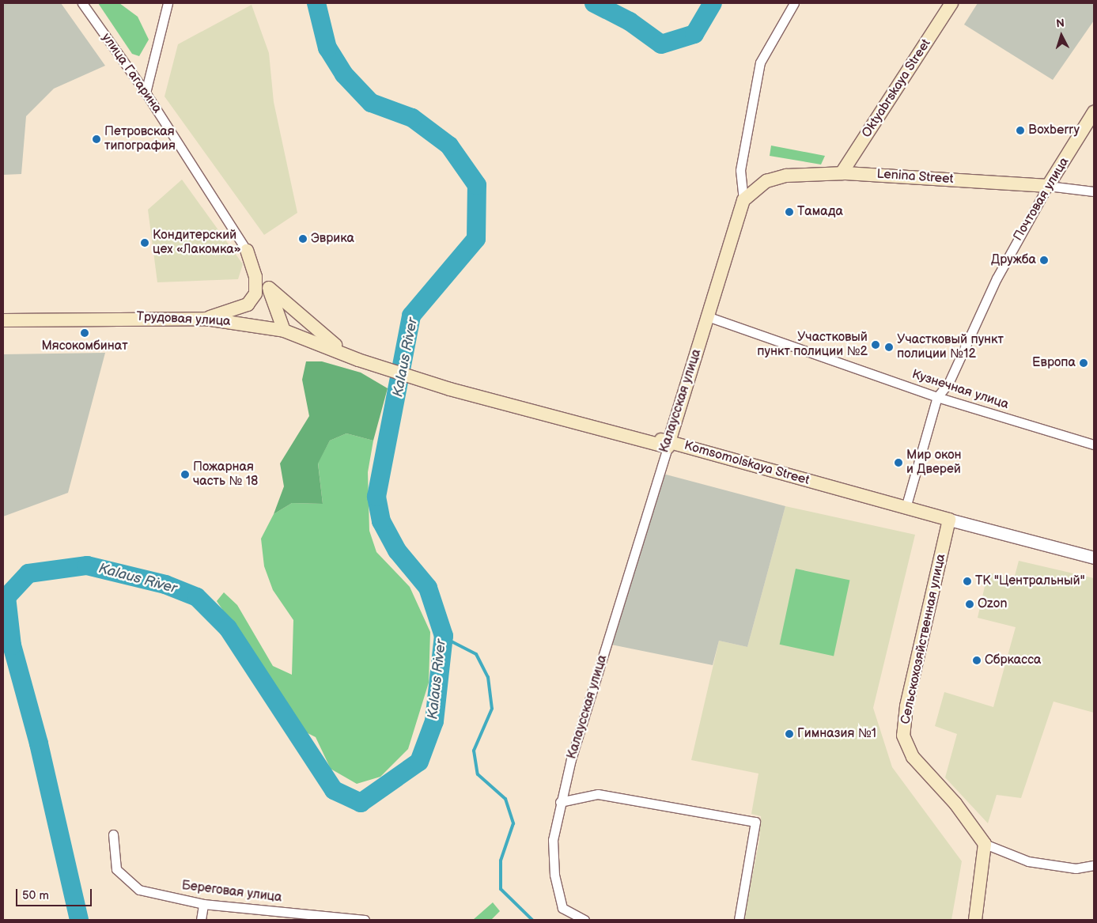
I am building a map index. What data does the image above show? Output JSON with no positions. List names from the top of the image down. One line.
{"streets":{"main road":["улица Гагарина","Oktyabrskaya Street","Lenina Street","Почтовая улица","Трудовая улица","Калаусская улица","Komsomolskaya Street","Сельскохозяйственная улица"],"street":["Кузнечная улица","Береговая улица"]},"crossings":[["улица Гагарина","Трудовая улица"],["Oktyabrskaya Street","Lenina Street"],["Lenina Street","Почтовая улица"],["Lenina Street","Калаусская улица"],["Почтовая улица","Кузнечная улица"],["Почтовая улица","Komsomolskaya Street"],["Трудовая улица","Komsomolskaya Street"],["Кузнечная улица","Калаусская улица"],["Калаусская улица","Komsomolskaya Street"],["Komsomolskaya Street","Сельскохозяйственная улица"]],"water":["Kalaus River"],"places":["Boxberry","Петровская типография","Тамада","Эврика","Кондитерский цех «Лакомка»","Дружба","Мясокомбинат","Участковый пункт полиции №2","Участковый пункт полиции №12","Европа","Мир окон и Дверей","Пожарная часть № 18","ТК \"Центральный\"","Ozon","Сбркасса","Гимназия №1"],"scale_bar":"50 m","north":"top"}
